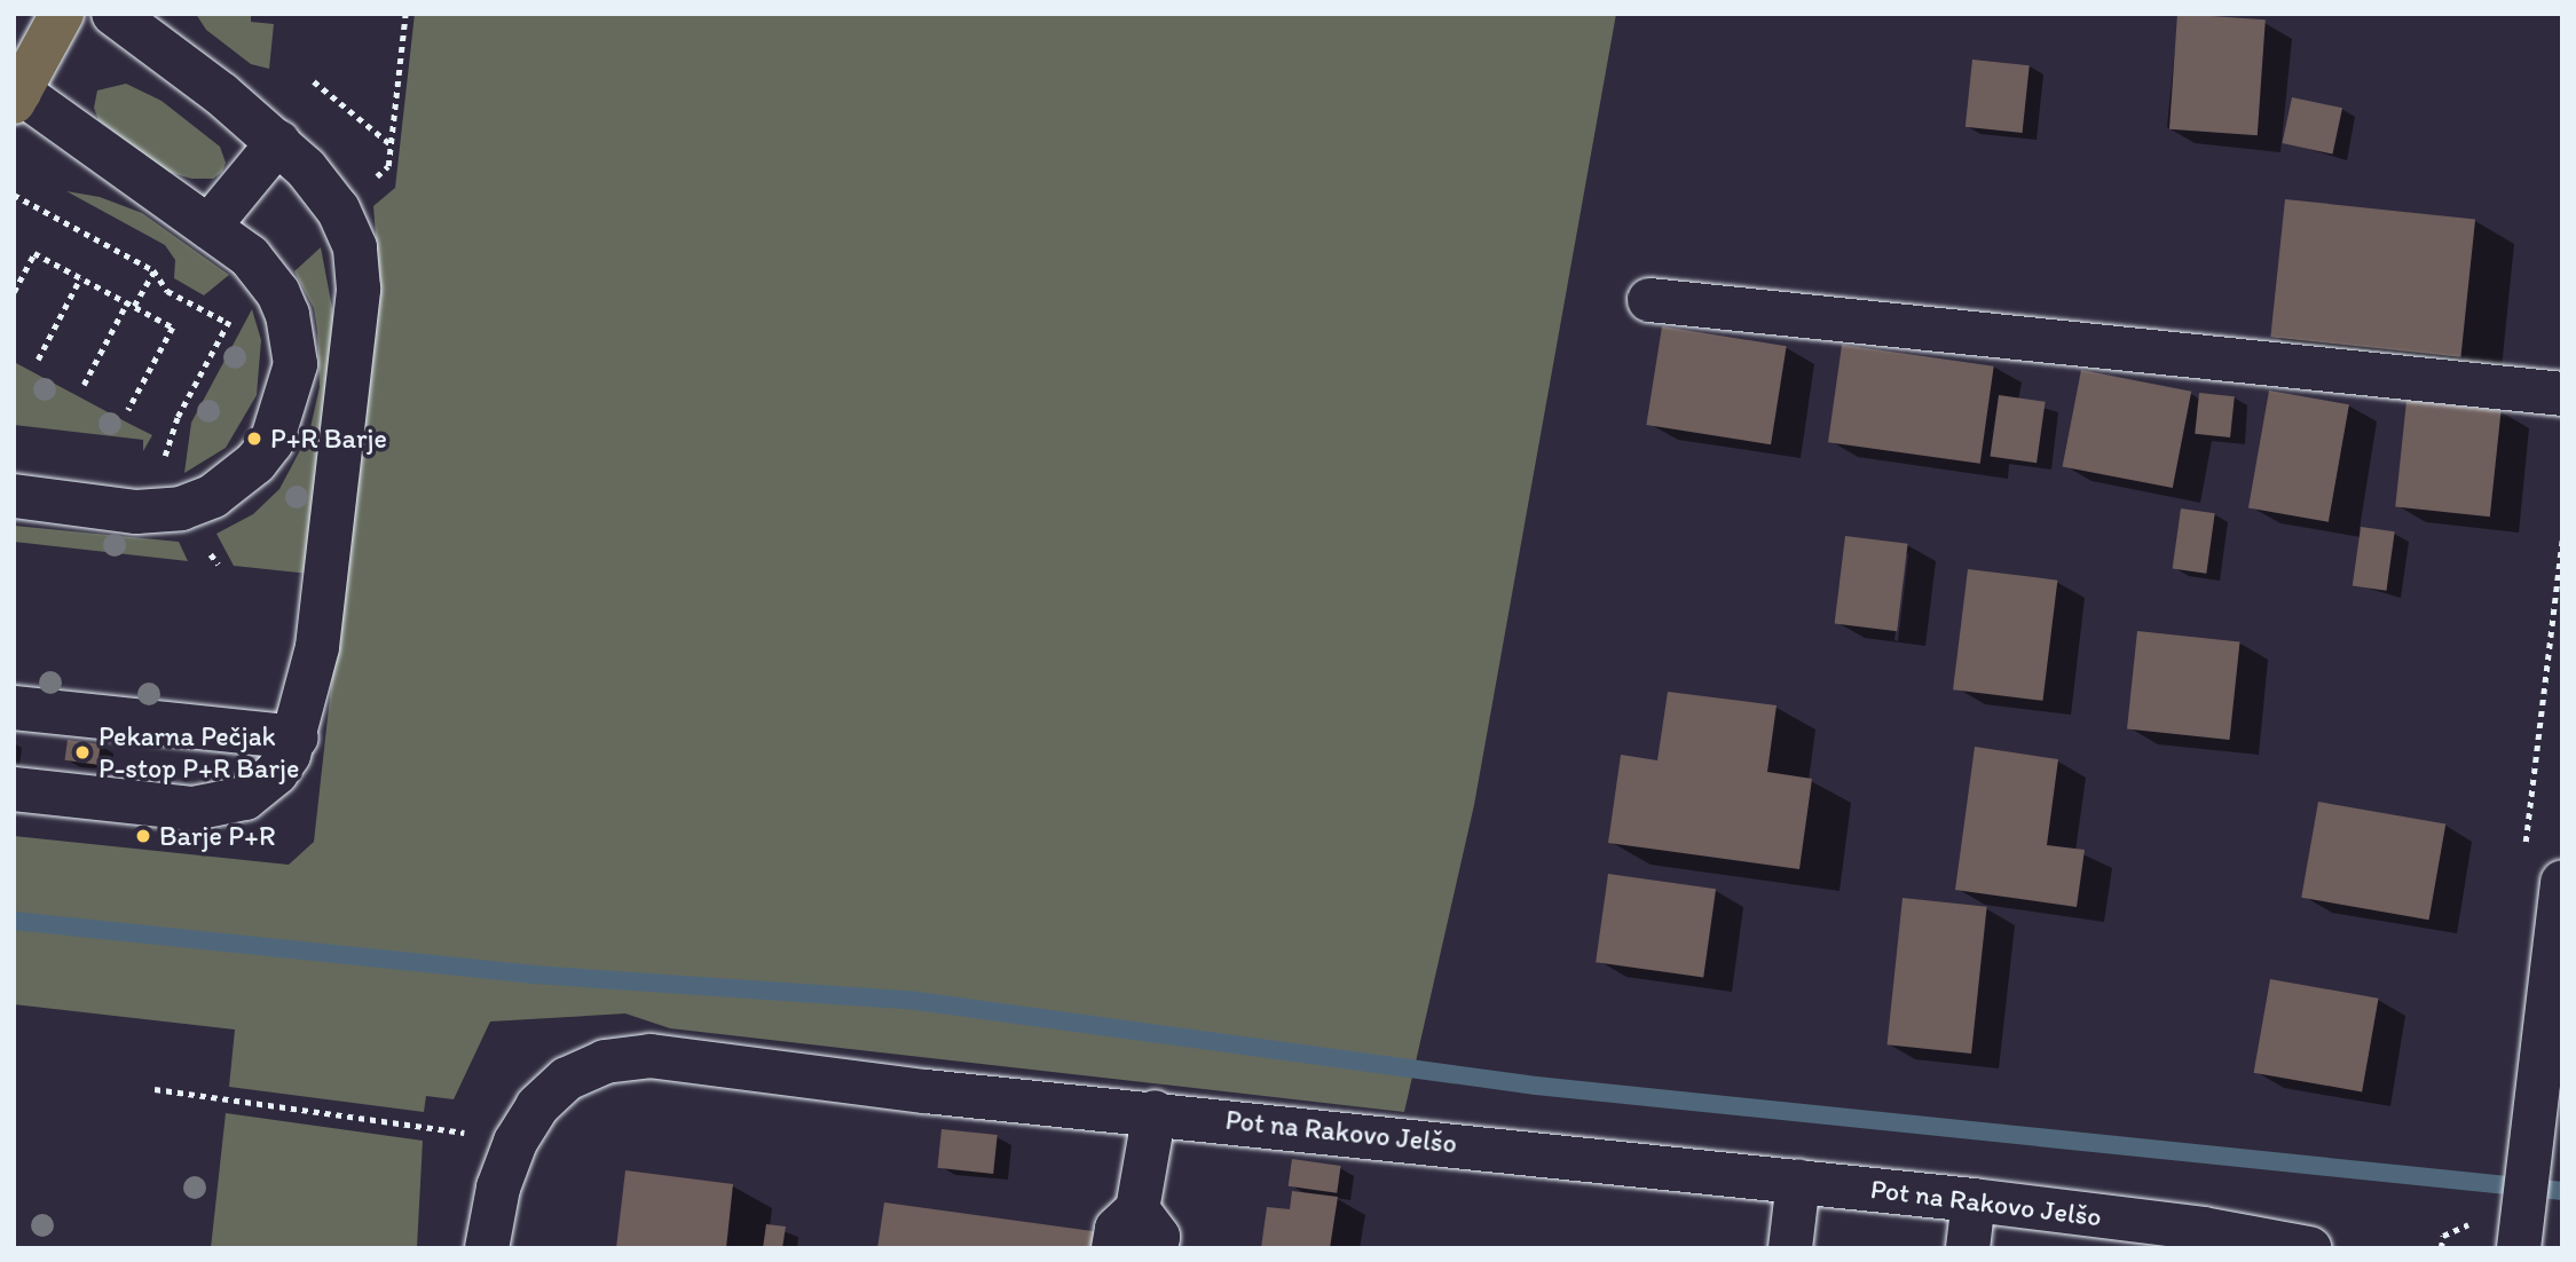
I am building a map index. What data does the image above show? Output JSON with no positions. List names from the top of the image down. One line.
{"streets":{"street":["Pot na Rakovo Jelšo"]},"places":["P+R Barje","Pekarna Pečjak P-stop P+R Barje","Barje P+R"]}
